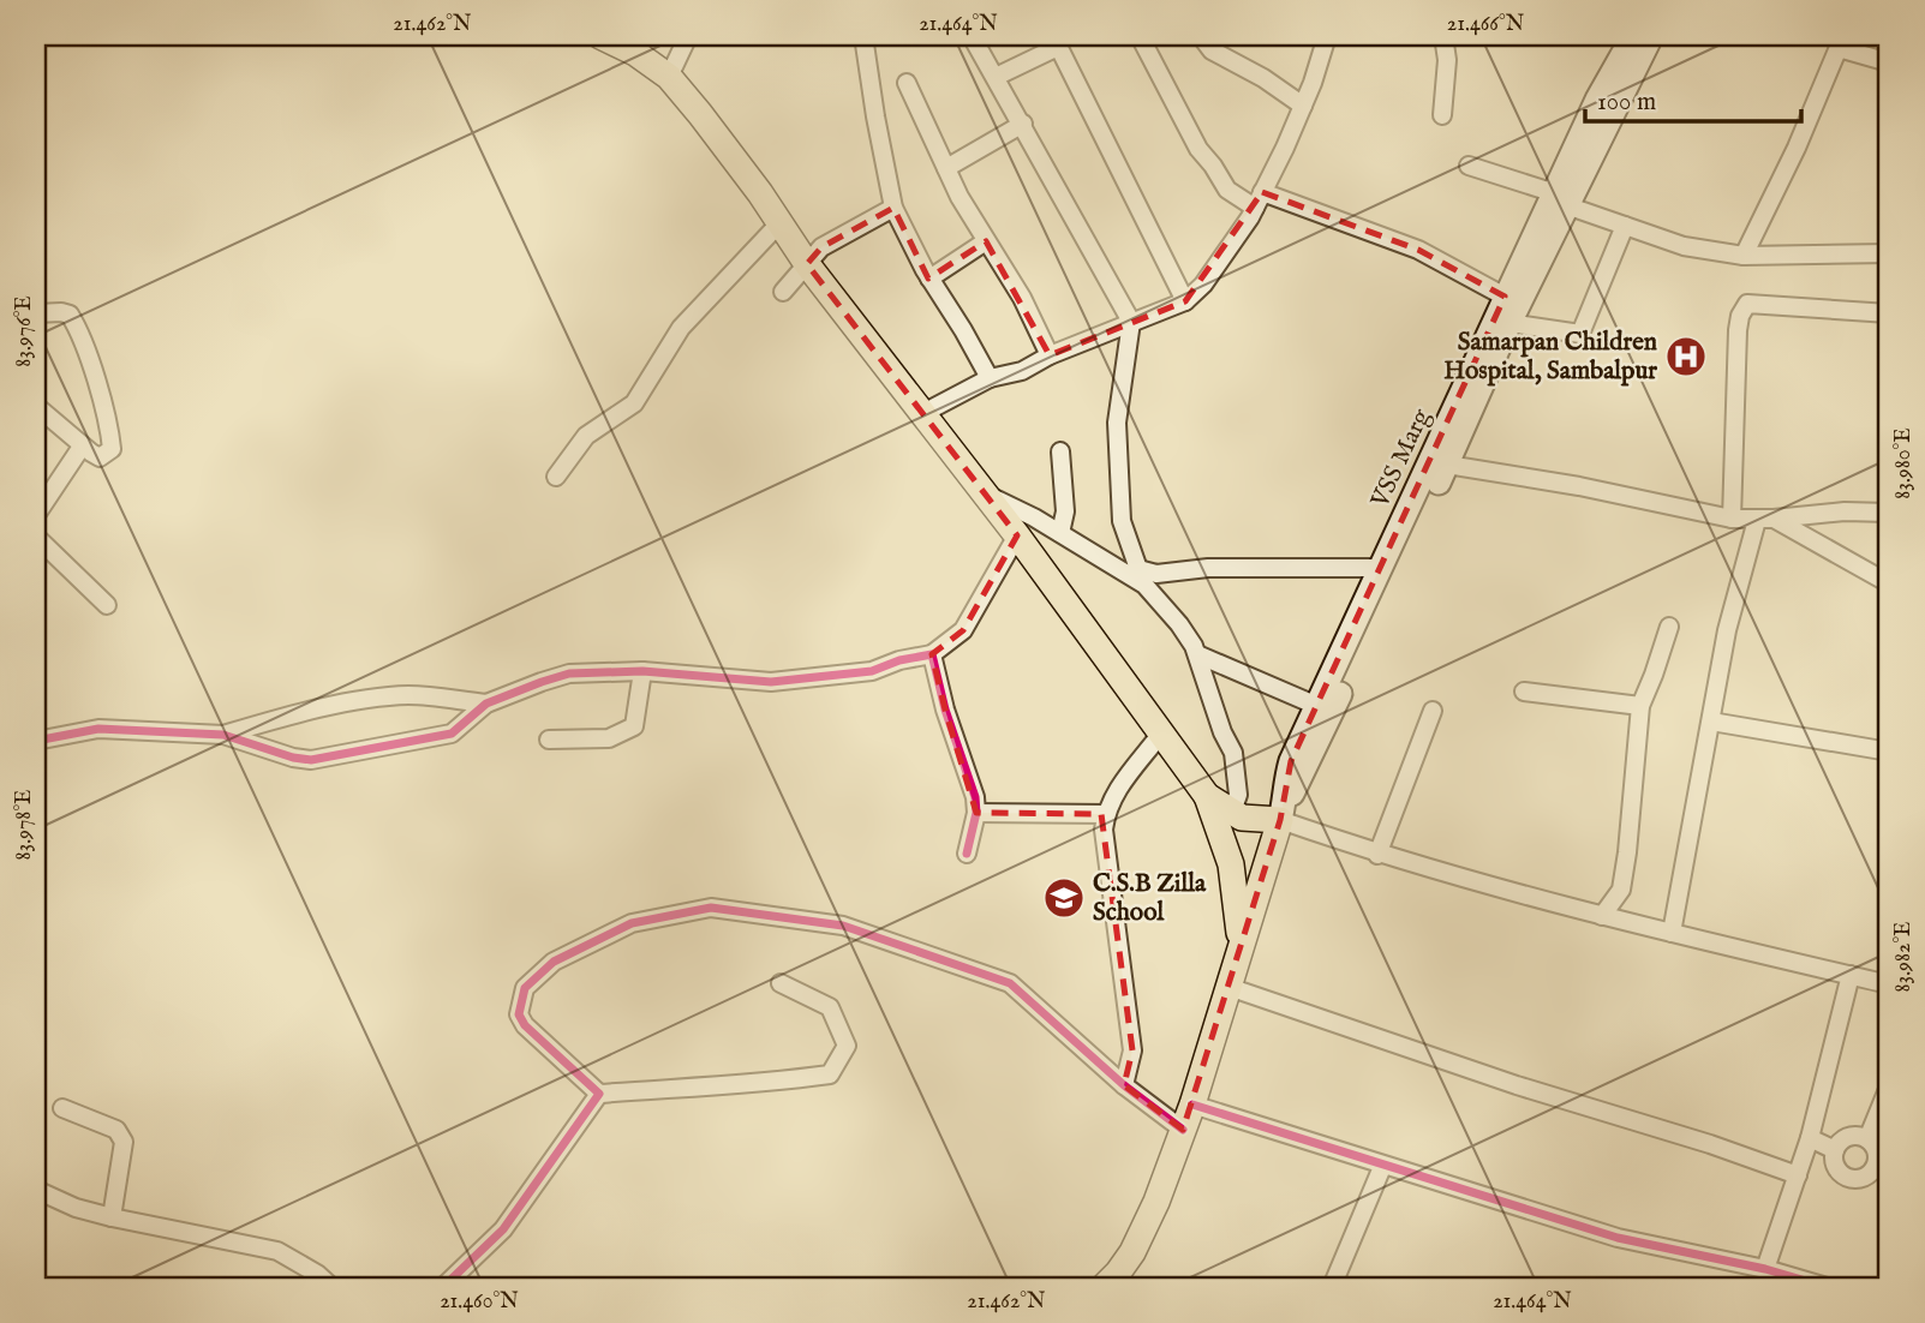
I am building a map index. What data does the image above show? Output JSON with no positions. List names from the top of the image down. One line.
{"streets":{"main road":["VSS Marg"]},"places":{"hospital":["Samarpan Children Hospital, Sambalpur"],"school or university":["C.S.B Zilla School"]},"scale_bar":"100 m","coordinates":["21.462°N","21.464°N","21.466°N","83.976°E","83.980°E","83.978°E","83.982°E","21.460°N"]}
